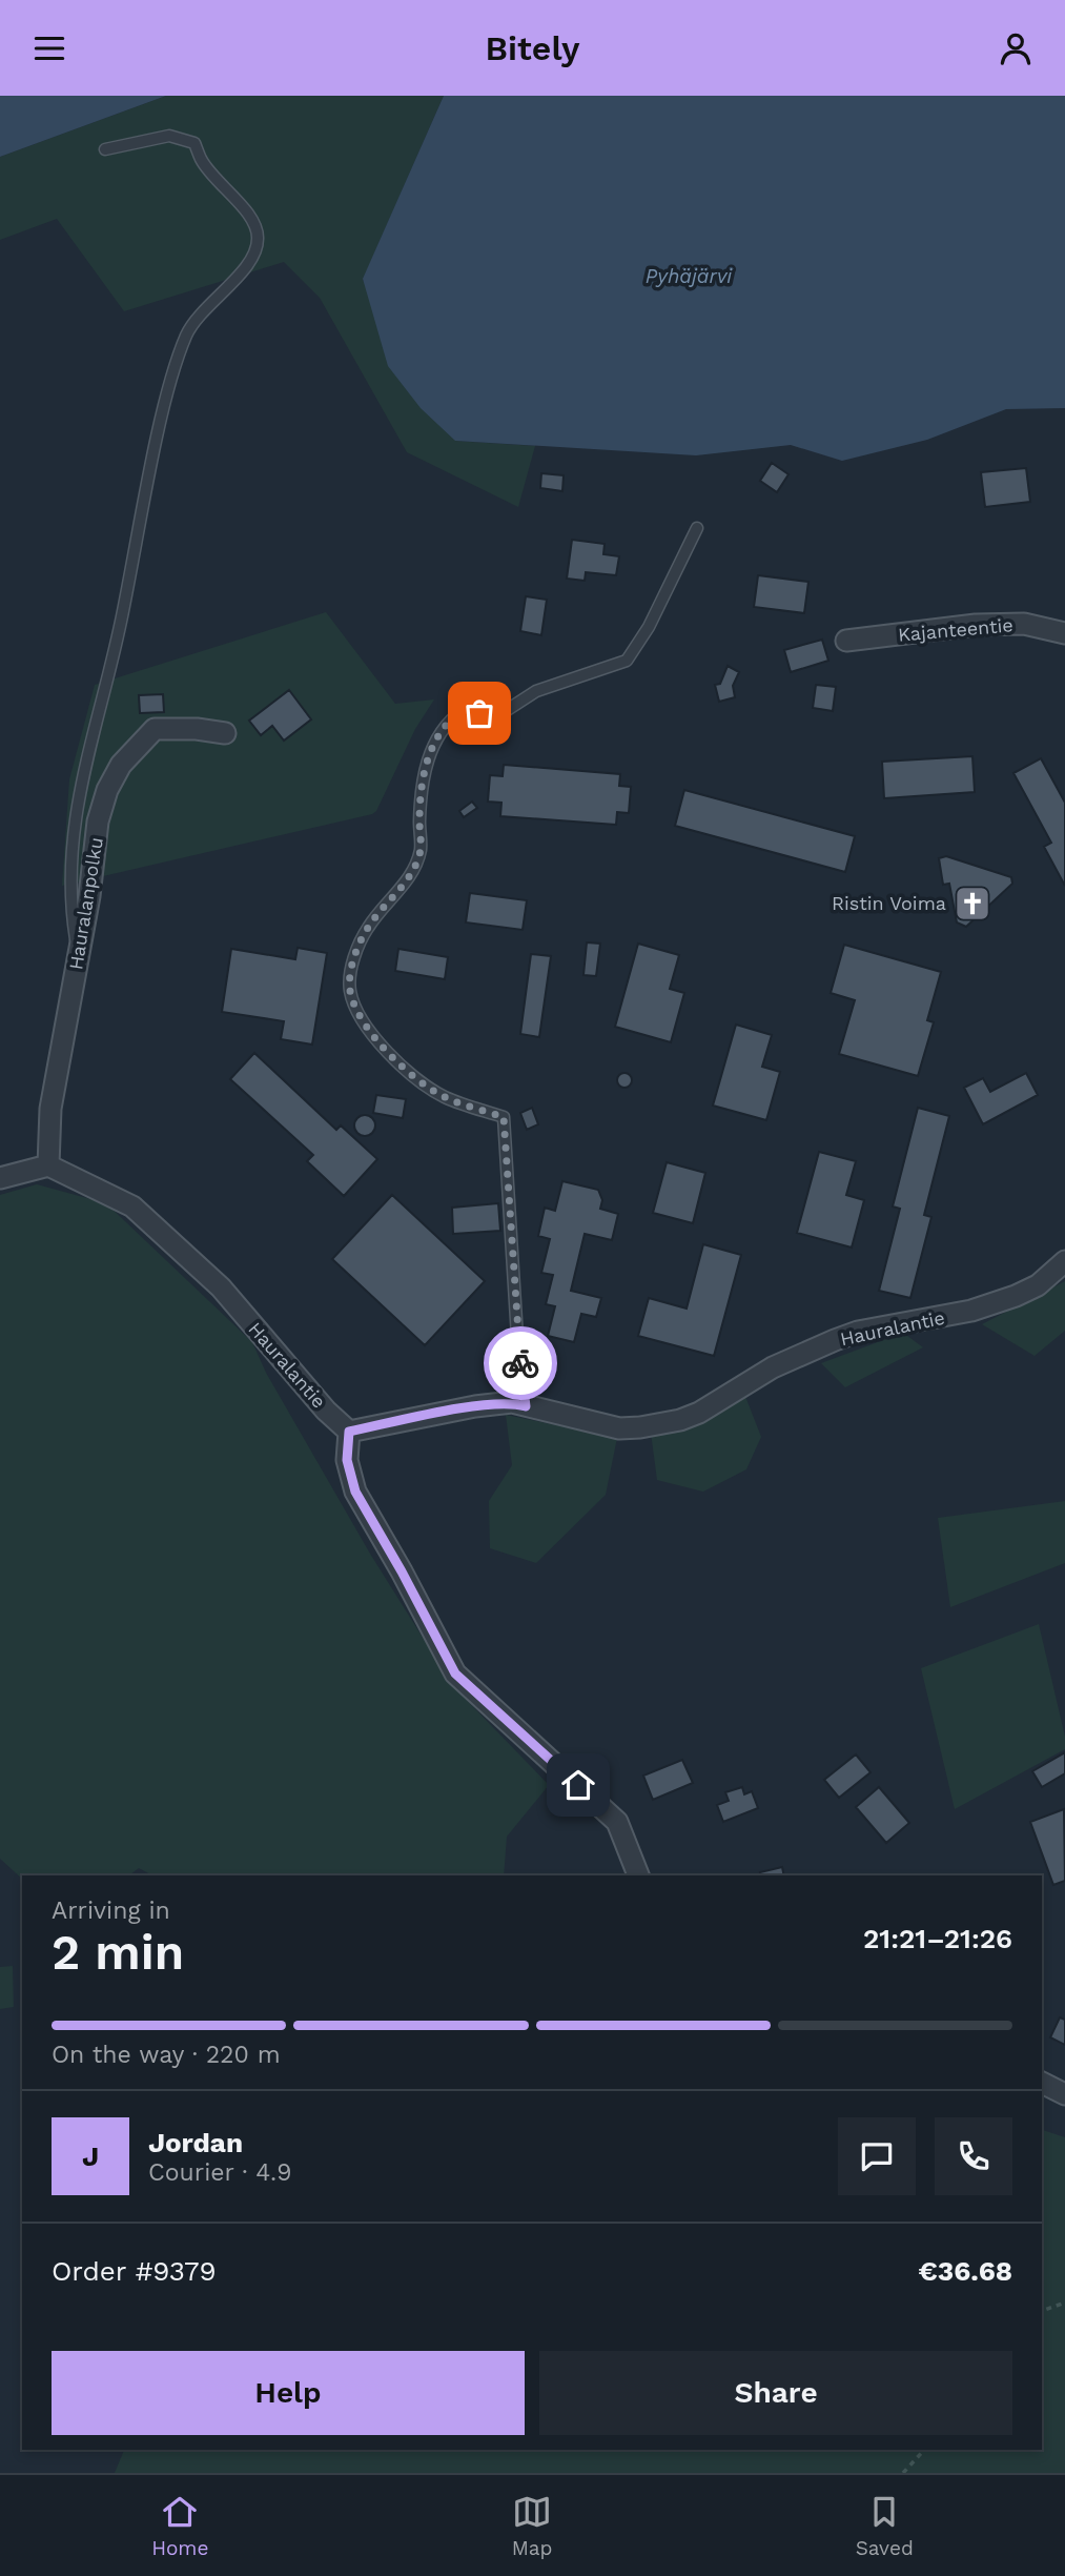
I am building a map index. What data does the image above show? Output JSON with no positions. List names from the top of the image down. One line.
{"streets":{"street":["Kajanteentie","Hauralanpolku","Hauralantie"]},"crossings":[["Hauralanpolku","Hauralantie"]],"water":["Pyhäjärvi"],"places":{"church":["Ristin Voima"]},"page":{"header":"Bitely","heading":["2 min","Arriving in","21:21–21:26"],"panel":["Jordan","Courier · 4.9","Order #9379","€36.68"],"bar":"On the way · 220 m","round":"J","buttons":["Help","Share"],"tabs":["Home","Map","Saved"]}}
